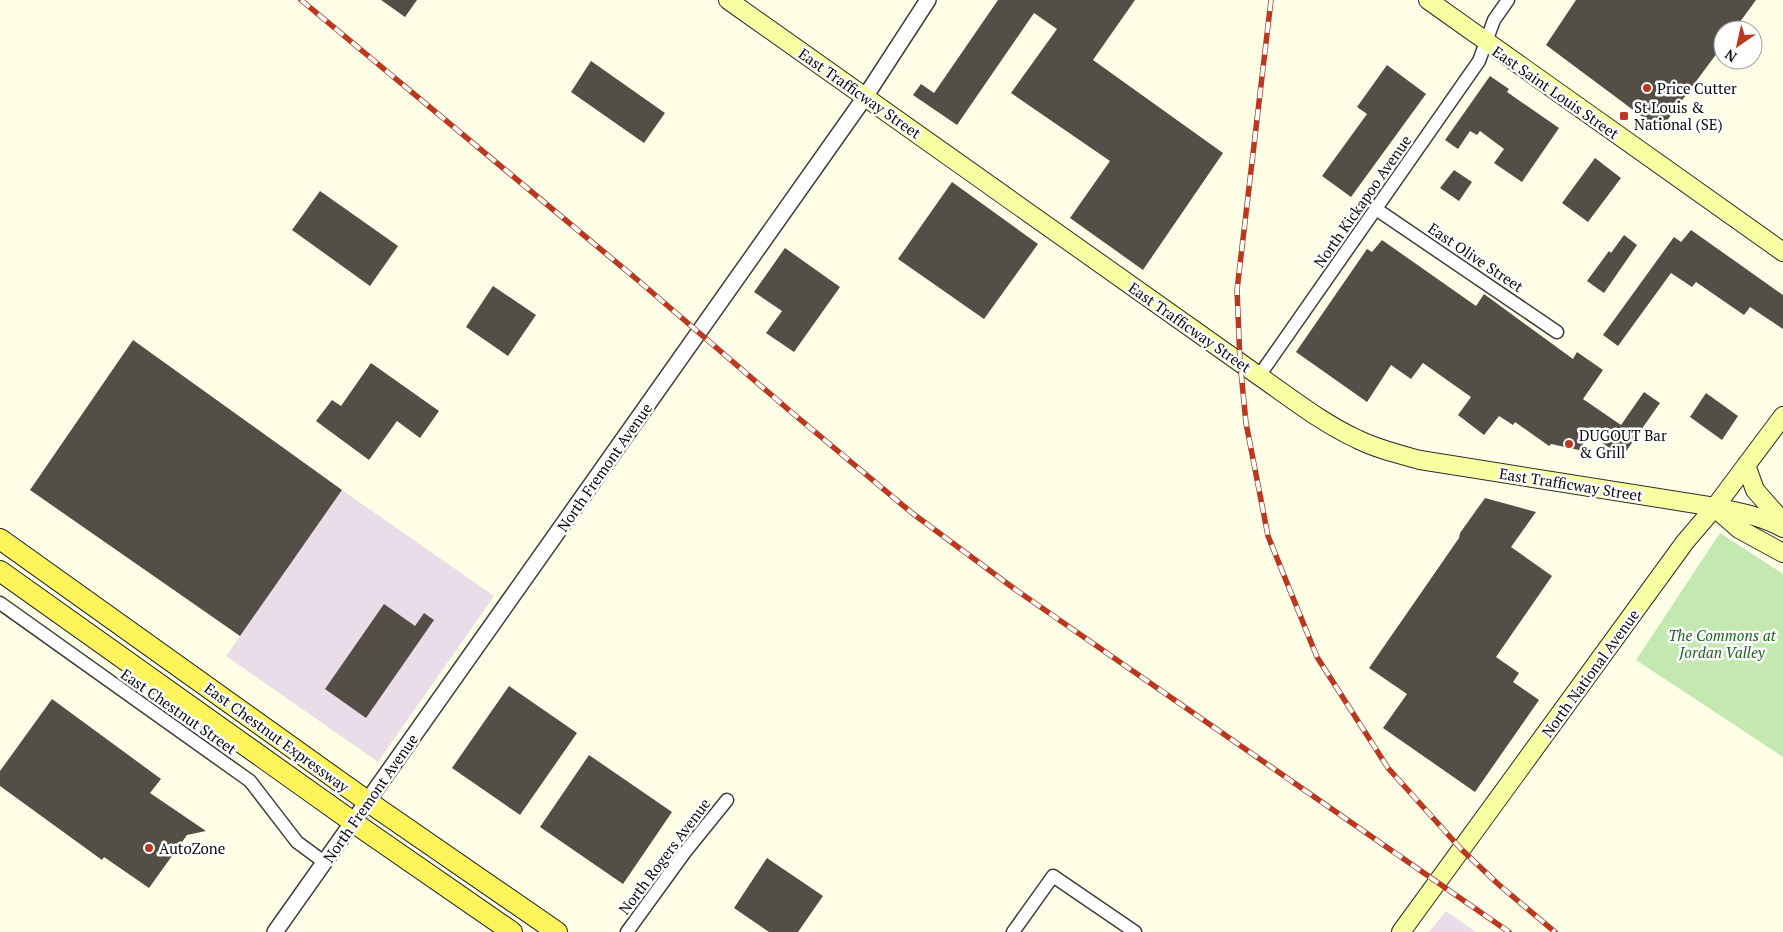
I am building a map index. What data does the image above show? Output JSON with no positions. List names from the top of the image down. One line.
{"streets":{"main road":["East Saint Louis Street","East Trafficway Street","North National Avenue","East Chestnut Expressway"],"street":["North Kickapoo Avenue","East Olive Street","North Fremont Avenue","East Chestnut Street","North Rogers Avenue"]},"crossings":[["East Saint Louis Street","North Kickapoo Avenue"],["East Trafficway Street","North Kickapoo Avenue"],["East Trafficway Street","North Fremont Avenue"],["East Trafficway Street","North National Avenue"],["North Kickapoo Avenue","East Olive Street"],["North Fremont Avenue","East Chestnut Street"],["North Fremont Avenue","East Chestnut Expressway"]],"parks":["The Commons at Jordan Valley"],"places":{"other":["Price Cutter","DUGOUT Bar & Grill","AutoZone"],"transit":["St Louis & National (SE)"]},"north":"bottom left"}
